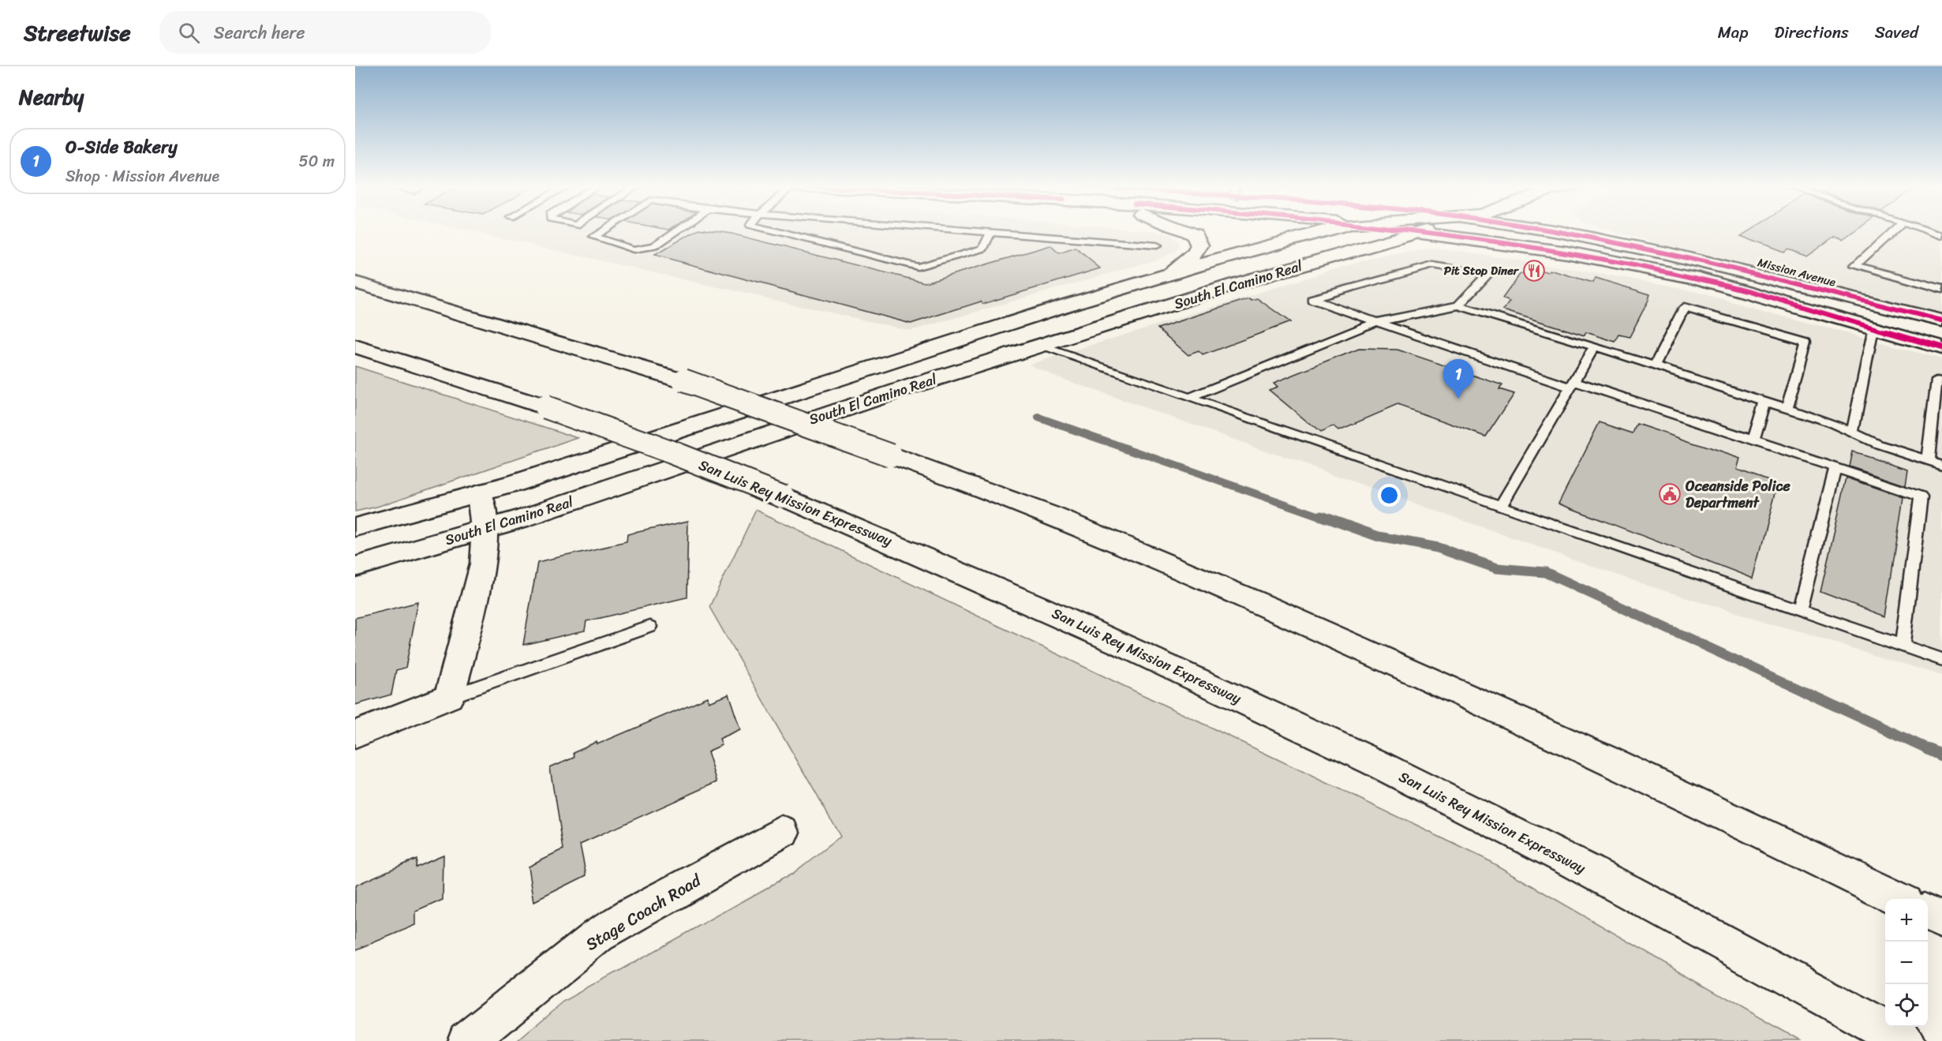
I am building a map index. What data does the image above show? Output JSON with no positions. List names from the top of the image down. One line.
{"streets":{"main road":["Mission Avenue","South El Camino Real","San Luis Rey Mission Expressway","Stage Coach Road"]},"places":{"restaurant":["Pit Stop Diner"],"public building":["Oceanside Police Department"]},"page":{"header":"Streetwise","search":"Search here","nav":["Map","Directions","Saved"],"heading":"Nearby","list":[{"mark":"1","name":"O-Side Bakery","note":"Shop · Mission Avenue","value":"50 m"}],"pins":"1","map_buttons":["+","−"]}}
